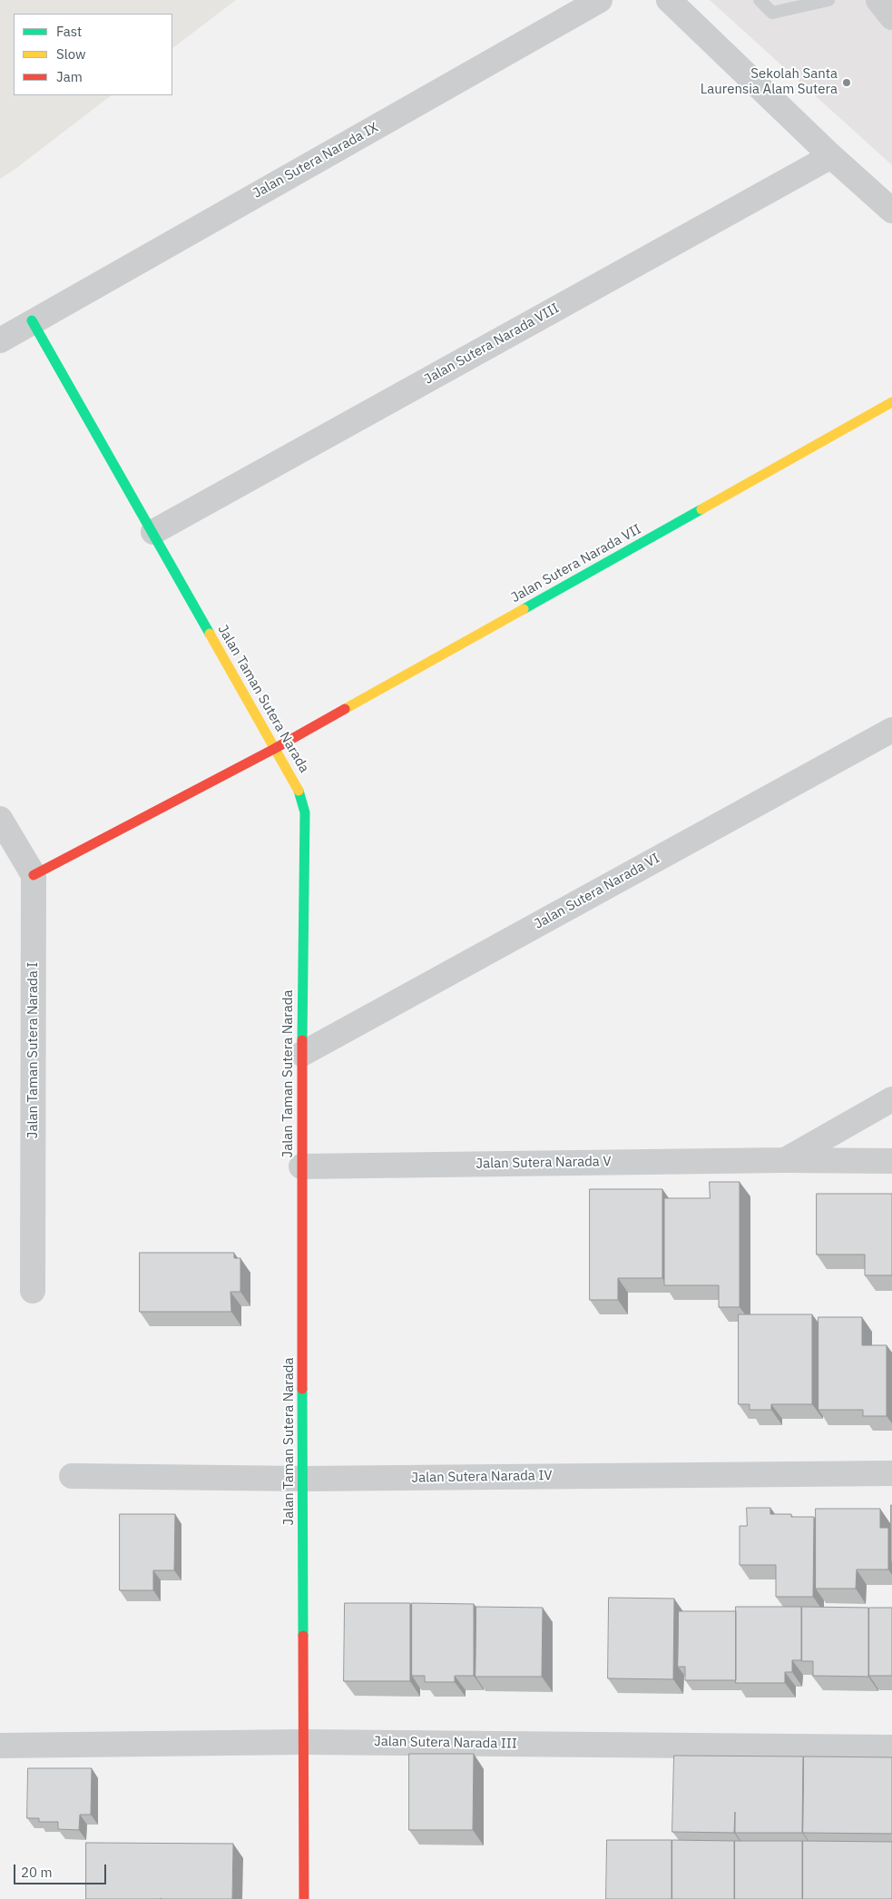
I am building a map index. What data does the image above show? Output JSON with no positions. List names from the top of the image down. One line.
{"streets":{"street":["Jalan Sutera Narada IX","Jalan Sutera Narada VIII","Jalan Sutera Narada VII","Jalan Taman Sutera Narada","Jalan Sutera Narada VI","Jalan Taman Sutera Narada I","Jalan Sutera Narada V","Jalan Sutera Narada IV","Jalan Sutera Narada III"]},"crossings":[["Jalan Sutera Narada IX","Jalan Taman Sutera Narada"],["Jalan Sutera Narada VIII","Jalan Taman Sutera Narada"],["Jalan Sutera Narada VII","Jalan Taman Sutera Narada"],["Jalan Sutera Narada VII","Jalan Taman Sutera Narada I"],["Jalan Taman Sutera Narada","Jalan Sutera Narada VI"],["Jalan Taman Sutera Narada","Jalan Sutera Narada V"],["Jalan Taman Sutera Narada","Jalan Sutera Narada IV"],["Jalan Taman Sutera Narada","Jalan Sutera Narada III"]],"places":["Sekolah Santa Laurensia Alam Sutera"],"legend":["Fast","Slow","Jam"],"scale_bar":"20 m"}
